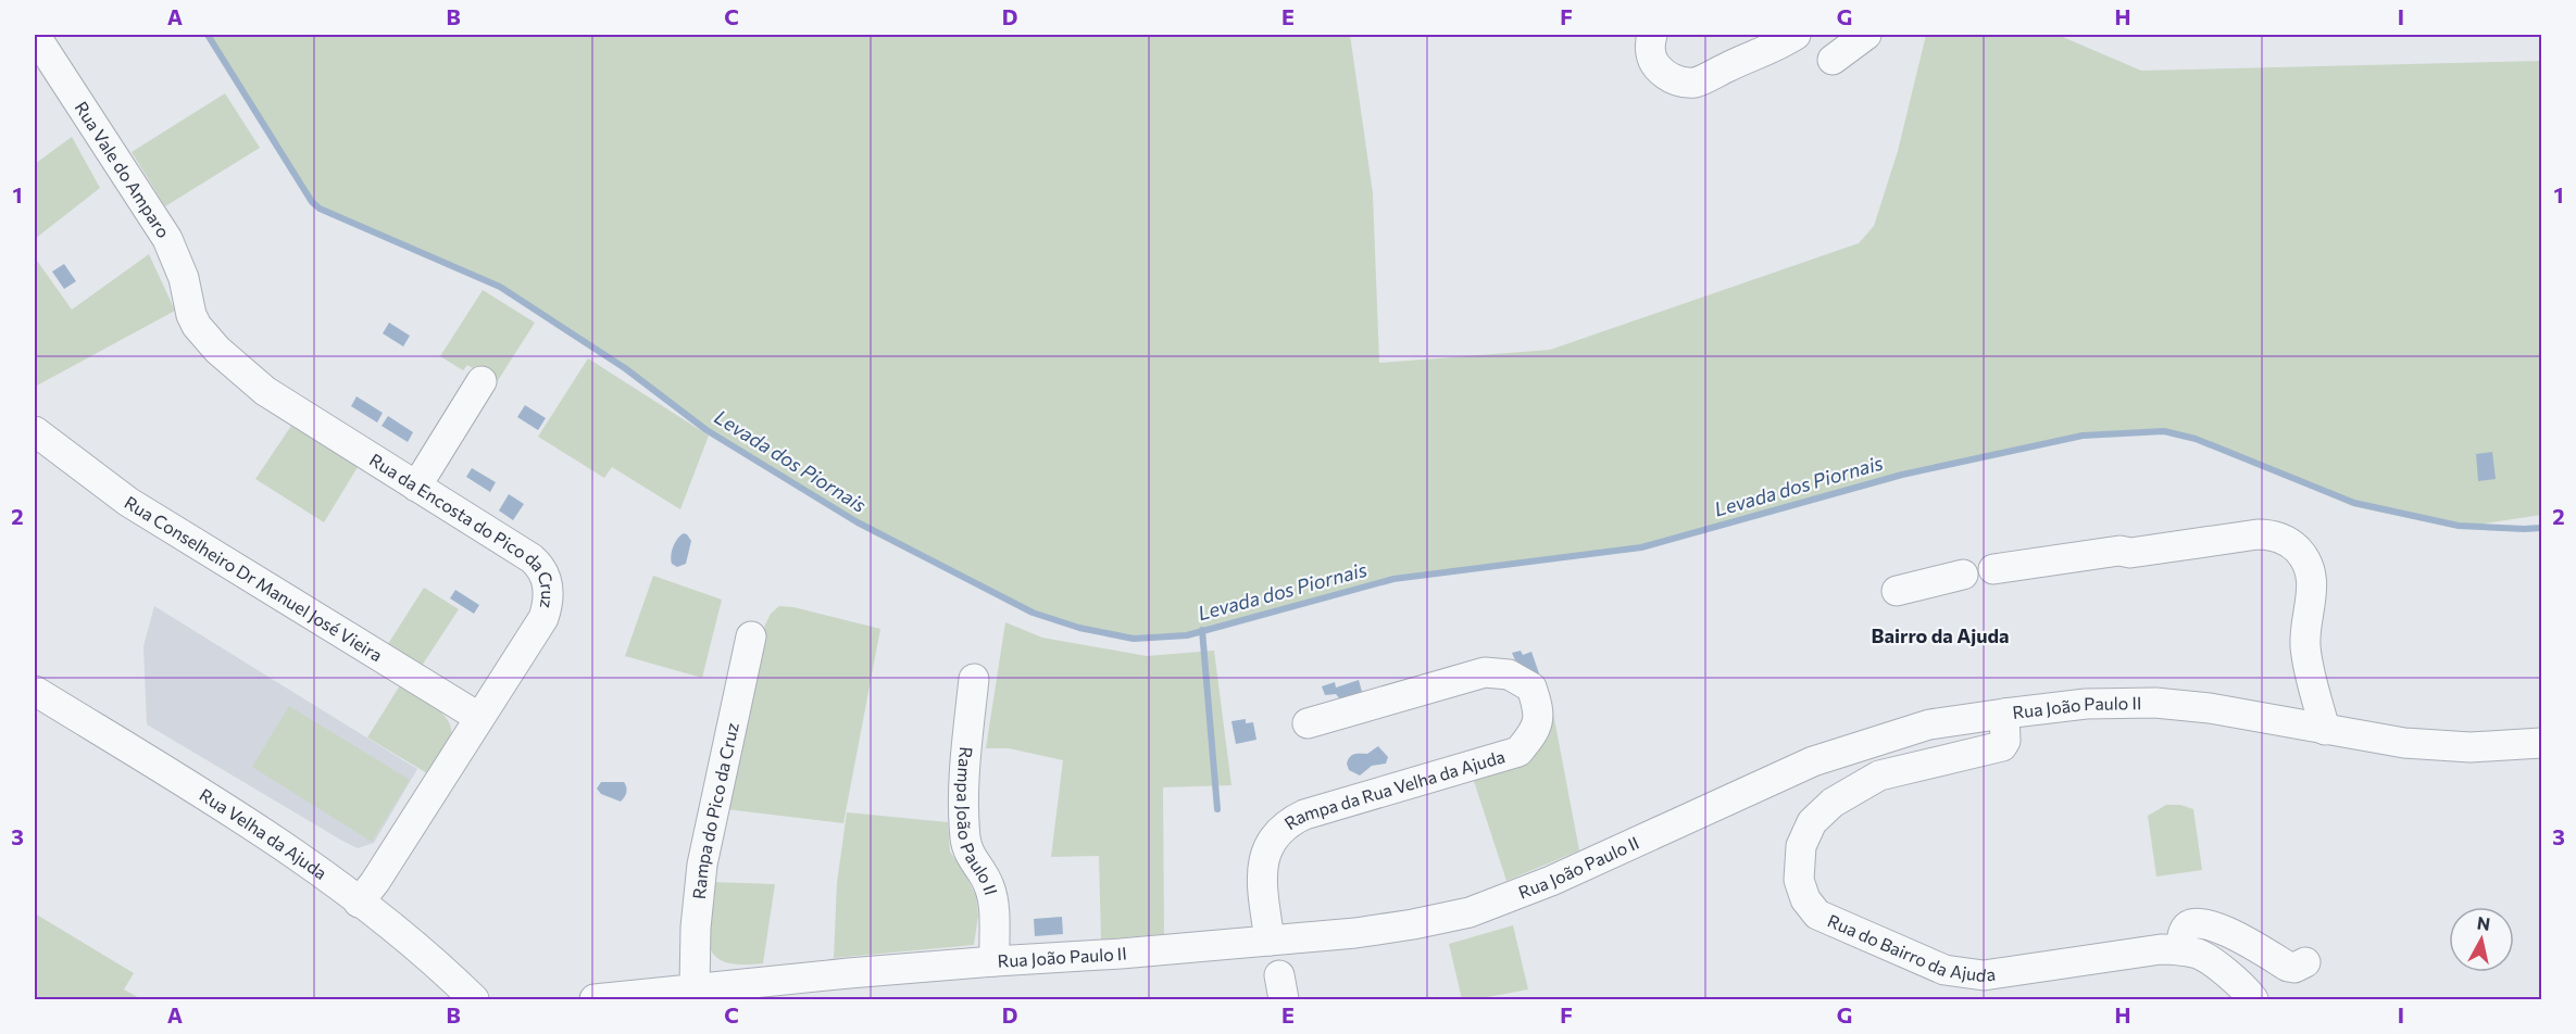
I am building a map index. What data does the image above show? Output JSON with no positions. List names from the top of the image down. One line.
{"streets":{"street":["Rua Vale do Amparo","Rua da Encosta do Pico da Cruz","Rua Conselheiro Dr Manuel José Vieira","Rua João Paulo II","Rampa da Rua Velha da Ajuda","Rampa do Pico da Cruz","Rampa João Paulo II","Rua Velha da Ajuda","Rua do Bairro da Ajuda"]},"crossings":[["Rua Vale do Amparo","Rua da Encosta do Pico da Cruz"],["Rua da Encosta do Pico da Cruz","Rua Conselheiro Dr Manuel José Vieira"],["Rua da Encosta do Pico da Cruz","Rua Velha da Ajuda"],["Rua João Paulo II","Rampa da Rua Velha da Ajuda"],["Rua João Paulo II","Rampa do Pico da Cruz"],["Rua João Paulo II","Rampa João Paulo II"],["Rua João Paulo II","Rua do Bairro da Ajuda"]],"districts":["Bairro da Ajuda"],"water":["Levada dos Piornais"],"north":"top","grid":{"columns":["A","B","C","D","E","F","G","H","I"],"rows":["1","2","3"]}}
